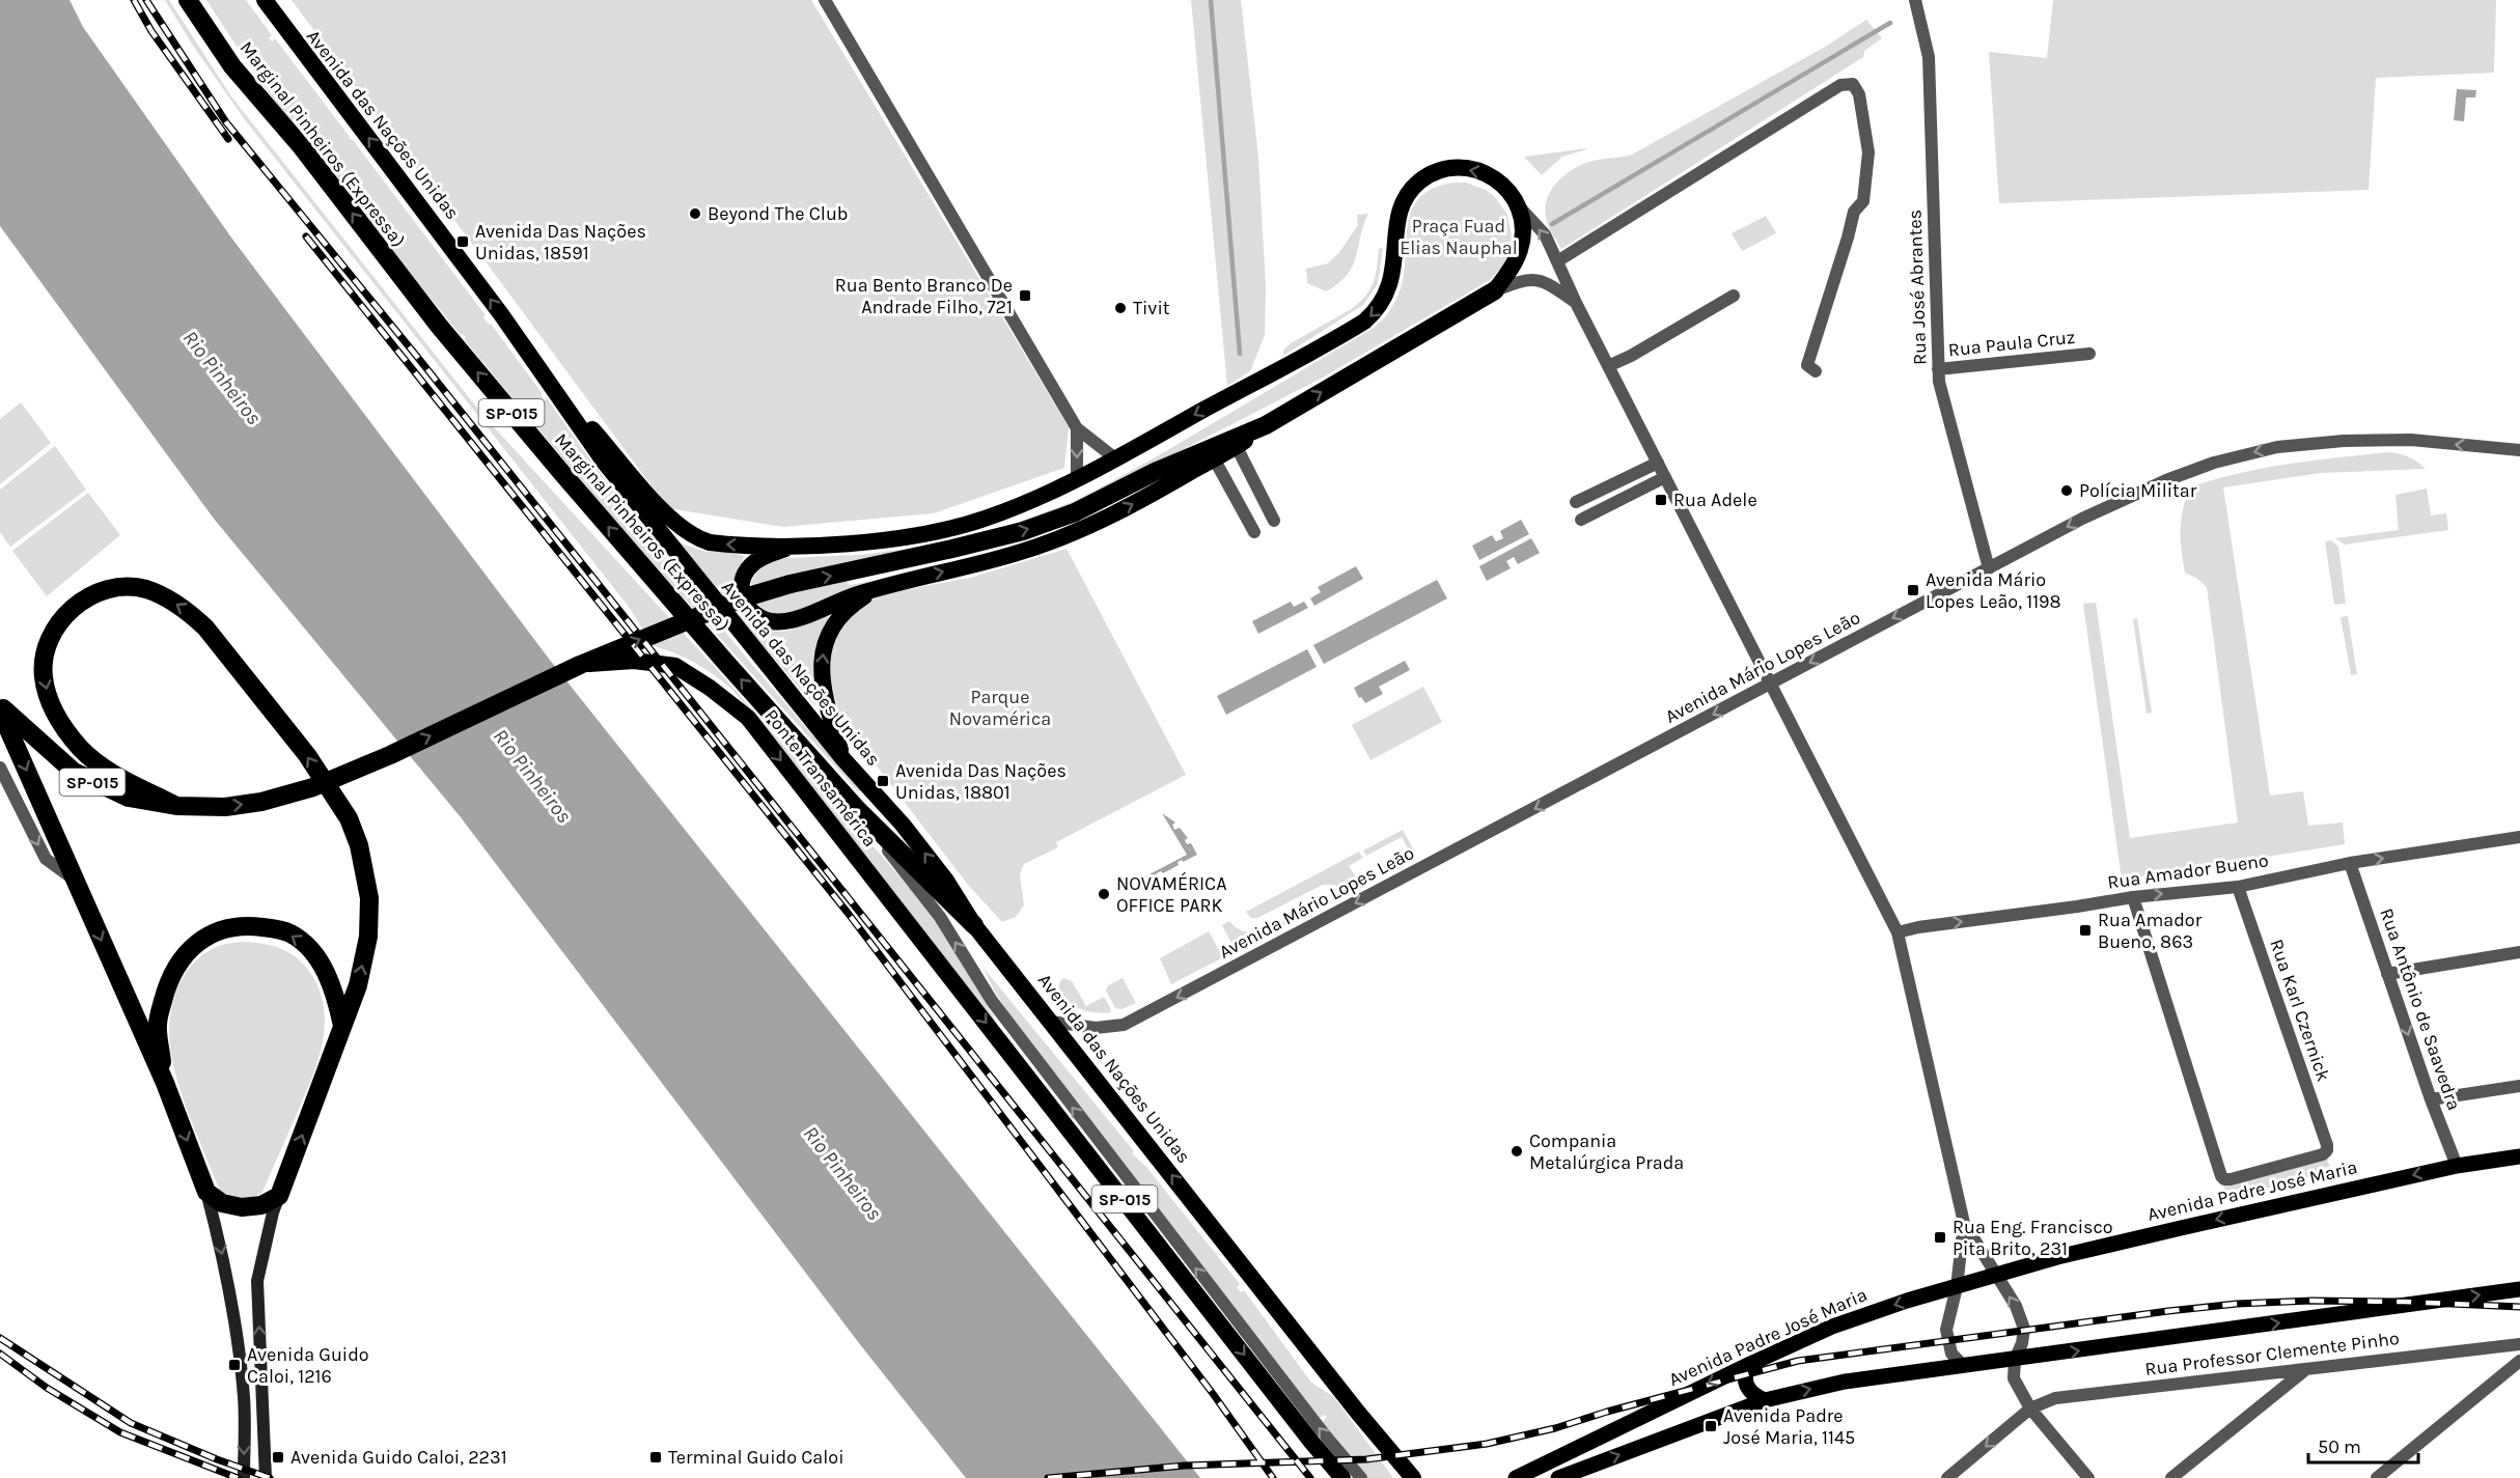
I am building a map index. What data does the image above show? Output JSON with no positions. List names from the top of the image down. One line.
{"streets":{"highway":["Avenida das Nações Unidas","Marginal Pinheiros (Expressa)","SP-015","Ponte Transamérica"],"main road":["Avenida Padre José Maria"],"street":["Rua José Abrantes","Rua Paula Cruz","Avenida Mário Lopes Leão","Rua Amador Bueno","Rua Antônio de Saavedra","Rua Karl Czernick","Rua Professor Clemente Pinho"]},"crossings":[["Avenida das Nações Unidas","Marginal Pinheiros (Expressa)"],["Avenida das Nações Unidas","Avenida Mário Lopes Leão"],["Rua José Abrantes","Rua Paula Cruz"],["Rua José Abrantes","Avenida Mário Lopes Leão"],["SP-015","Ponte Transamérica"],["Rua Amador Bueno","Rua Antônio de Saavedra"],["Rua Amador Bueno","Rua Karl Czernick"],["Rua Antônio de Saavedra","Avenida Padre José Maria"]],"one_way":["Avenida das Nações Unidas","Avenida Mário Lopes Leão","Ponte Transamérica","Rua Amador Bueno","Rua Antônio de Saavedra"],"water":["Rio Pinheiros"],"parks":["Praça Fuad Elias Nauphal","Parque Novamérica"],"places":{"other":["Beyond The Club","Tivit","Polícia Militar","NOVAMÉRICA OFFICE PARK","Compania Metalúrgica Prada"],"transit":["Avenida Das Nações Unidas, 18591","Rua Bento Branco De Andrade Filho, 721","Rua Adele","Avenida Mário Lopes Leão, 1198","Avenida Das Nações Unidas, 18801","Rua Amador Bueno, 863","Rua Eng. Francisco Pita Brito, 231","Avenida Guido Caloi, 1216","Avenida Padre José Maria, 1145","Avenida Guido Caloi, 2231","Terminal Guido Caloi"]},"scale_bar":"50 m"}
